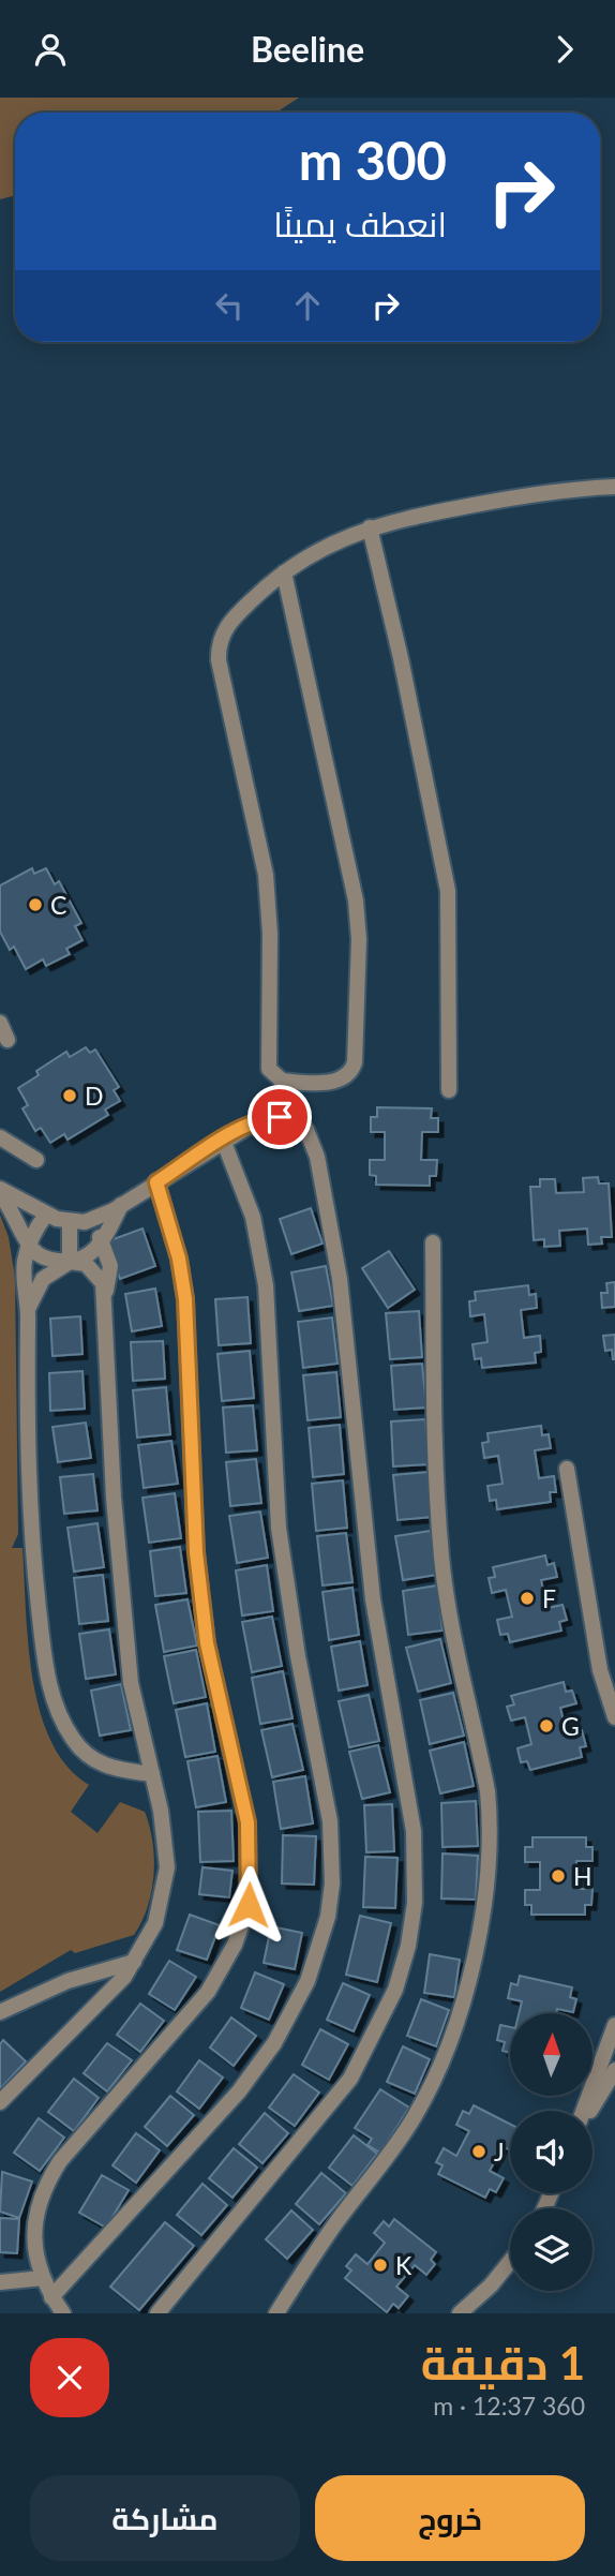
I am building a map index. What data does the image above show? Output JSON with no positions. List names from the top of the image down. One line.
{"places":["C","D","F","G","H","J","K"],"north":"top","page":{"header":"Beeline","turn":["300 m","انعطف يمينًا"],"heading":["1 دقيقة","360 m · 12:37"],"buttons":["خروج","مشاركة"]}}
